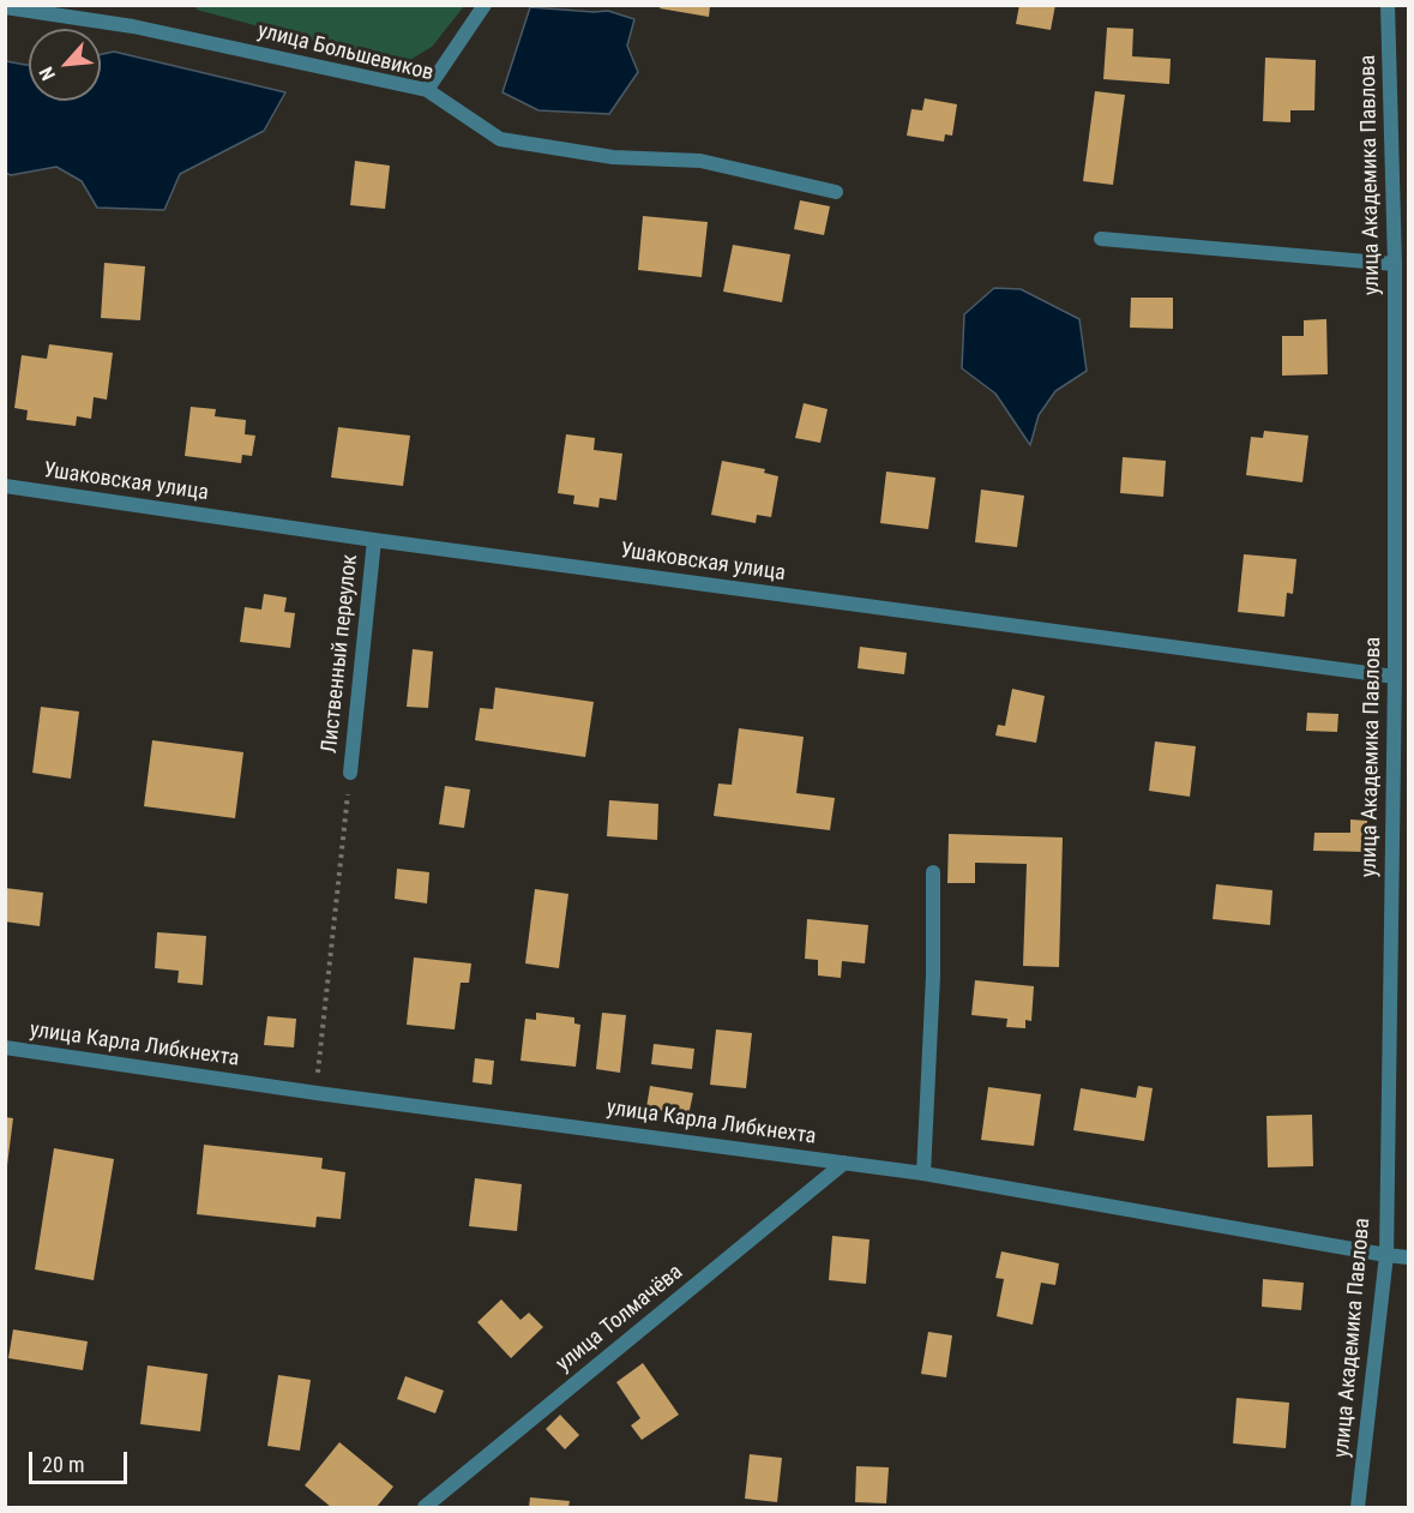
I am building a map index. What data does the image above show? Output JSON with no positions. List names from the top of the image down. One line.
{"streets":{"street":["улица Большевиков","улица Академика Павлова","Ушаковская улица","Лиственный переулок","улица Карла Либкнехта","улица Толмачёва"]},"crossings":[["улица Академика Павлова","Ушаковская улица"],["улица Академика Павлова","улица Карла Либкнехта"],["Ушаковская улица","Лиственный переулок"],["улица Карла Либкнехта","улица Толмачёва"]],"scale_bar":"20 m","north":"bottom left"}
